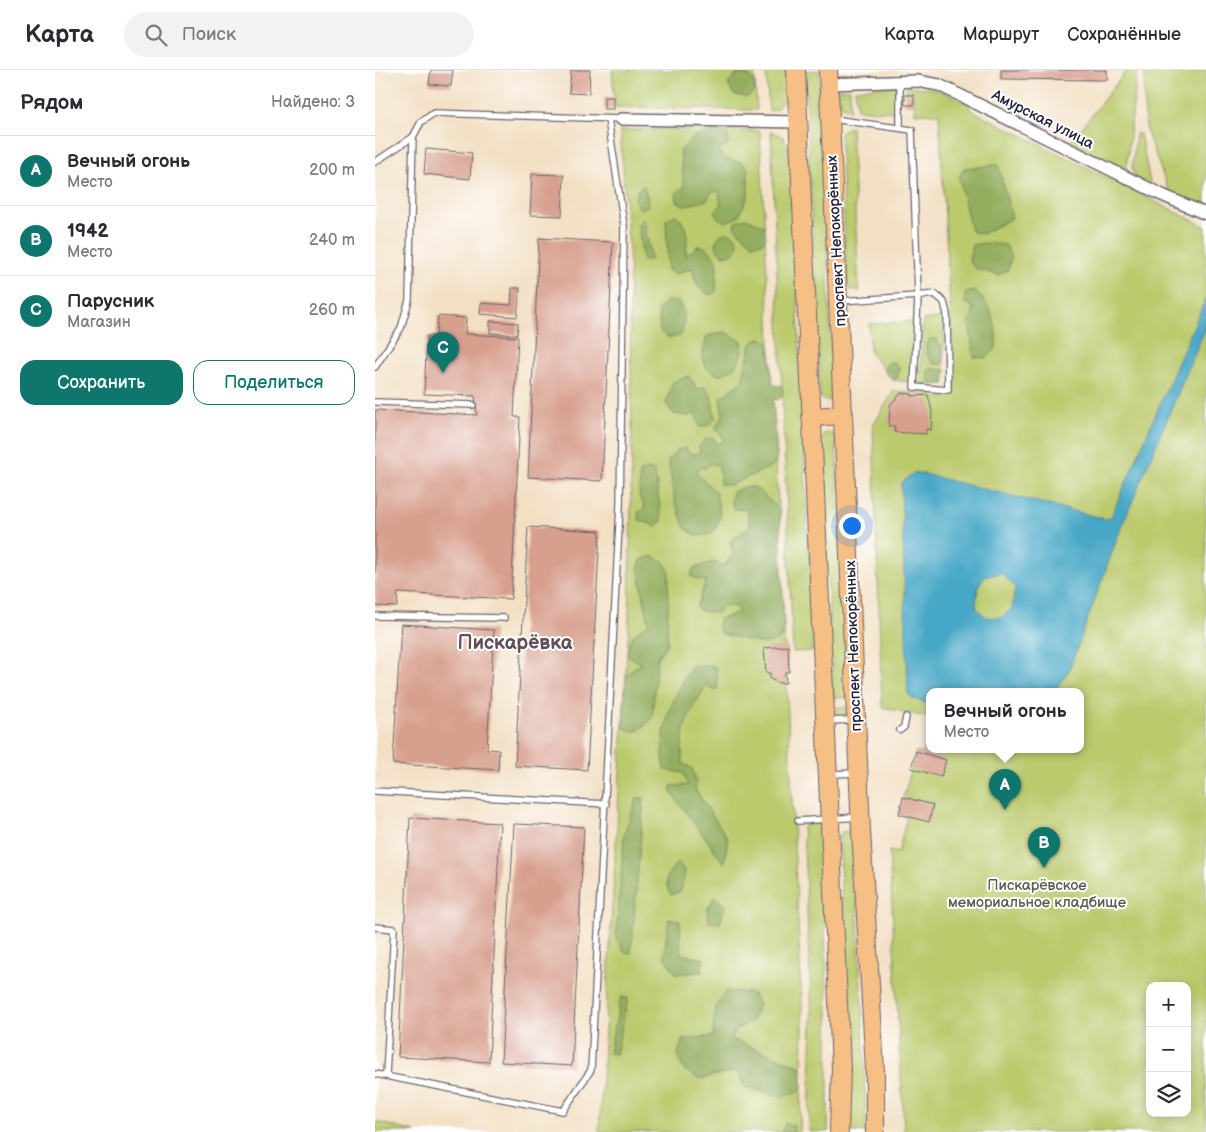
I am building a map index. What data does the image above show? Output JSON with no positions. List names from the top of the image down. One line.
{"streets":{"main road":["проспект Непокорённых"],"street":["Амурская улица"]},"crossings":[["Амурская улица","проспект Непокорённых"]],"districts":["Пискарёвка"],"parks":["Пискарёвское мемориальное кладбище"],"page":{"header":"Карта","search":"Поиск","nav":["Карта","Маршрут","Сохранённые"],"heading":["Рядом","Найдено: 3"],"list":[{"mark":"A","name":"Вечный огонь","note":"Место","value":"200 m"},{"mark":"B","name":"1942","note":"Место","value":"240 m"},{"mark":"C","name":"Парусник","note":"Магазин","value":"260 m"}],"pins":["C","A","B"],"buttons":["Сохранить","Поделиться"],"popup":["Вечный огонь","Место"],"map_buttons":["+","−"]}}
